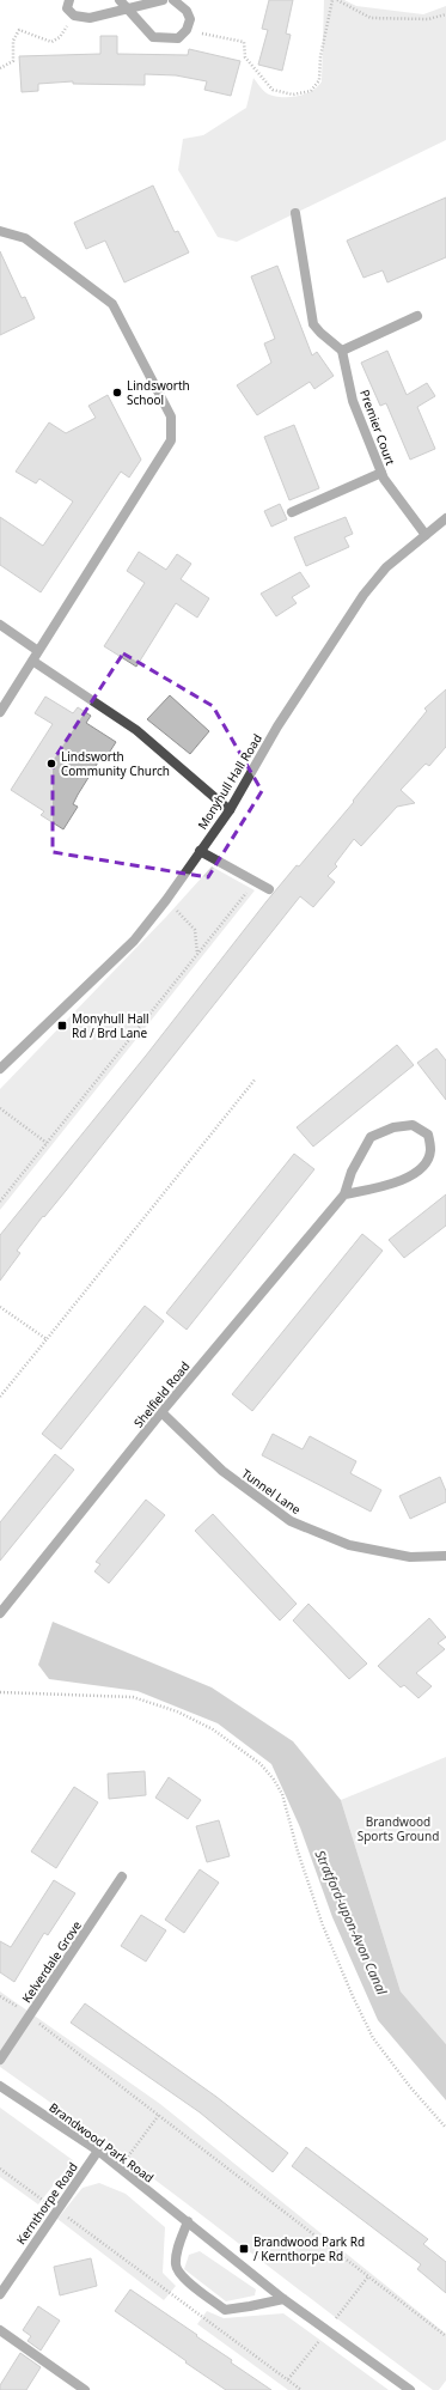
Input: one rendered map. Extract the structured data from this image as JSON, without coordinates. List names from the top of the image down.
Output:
{
  "streets": {
    "street": [
      "Premier Court",
      "Monyhull Hall Road",
      "Shelfield Road",
      "Tunnel Lane",
      "Kelverdale Grove",
      "Brandwood Park Road",
      "Kernthorpe Road"
    ]
  },
  "crossings": [
    ["Premier Court", "Monyhull Hall Road"],
    ["Shelfield Road", "Tunnel Lane"],
    ["Brandwood Park Road", "Kernthorpe Road"]
  ],
  "water": ["Stratford-upon-Avon Canal"],
  "parks": ["Brandwood Sports Ground"],
  "places": {
    "other": ["Lindsworth School", "Lindsworth Community Church"],
    "transit": ["Monyhull Hall Rd / Brd Lane", "Brandwood Park Rd / Kernthorpe Rd"]
  }
}
